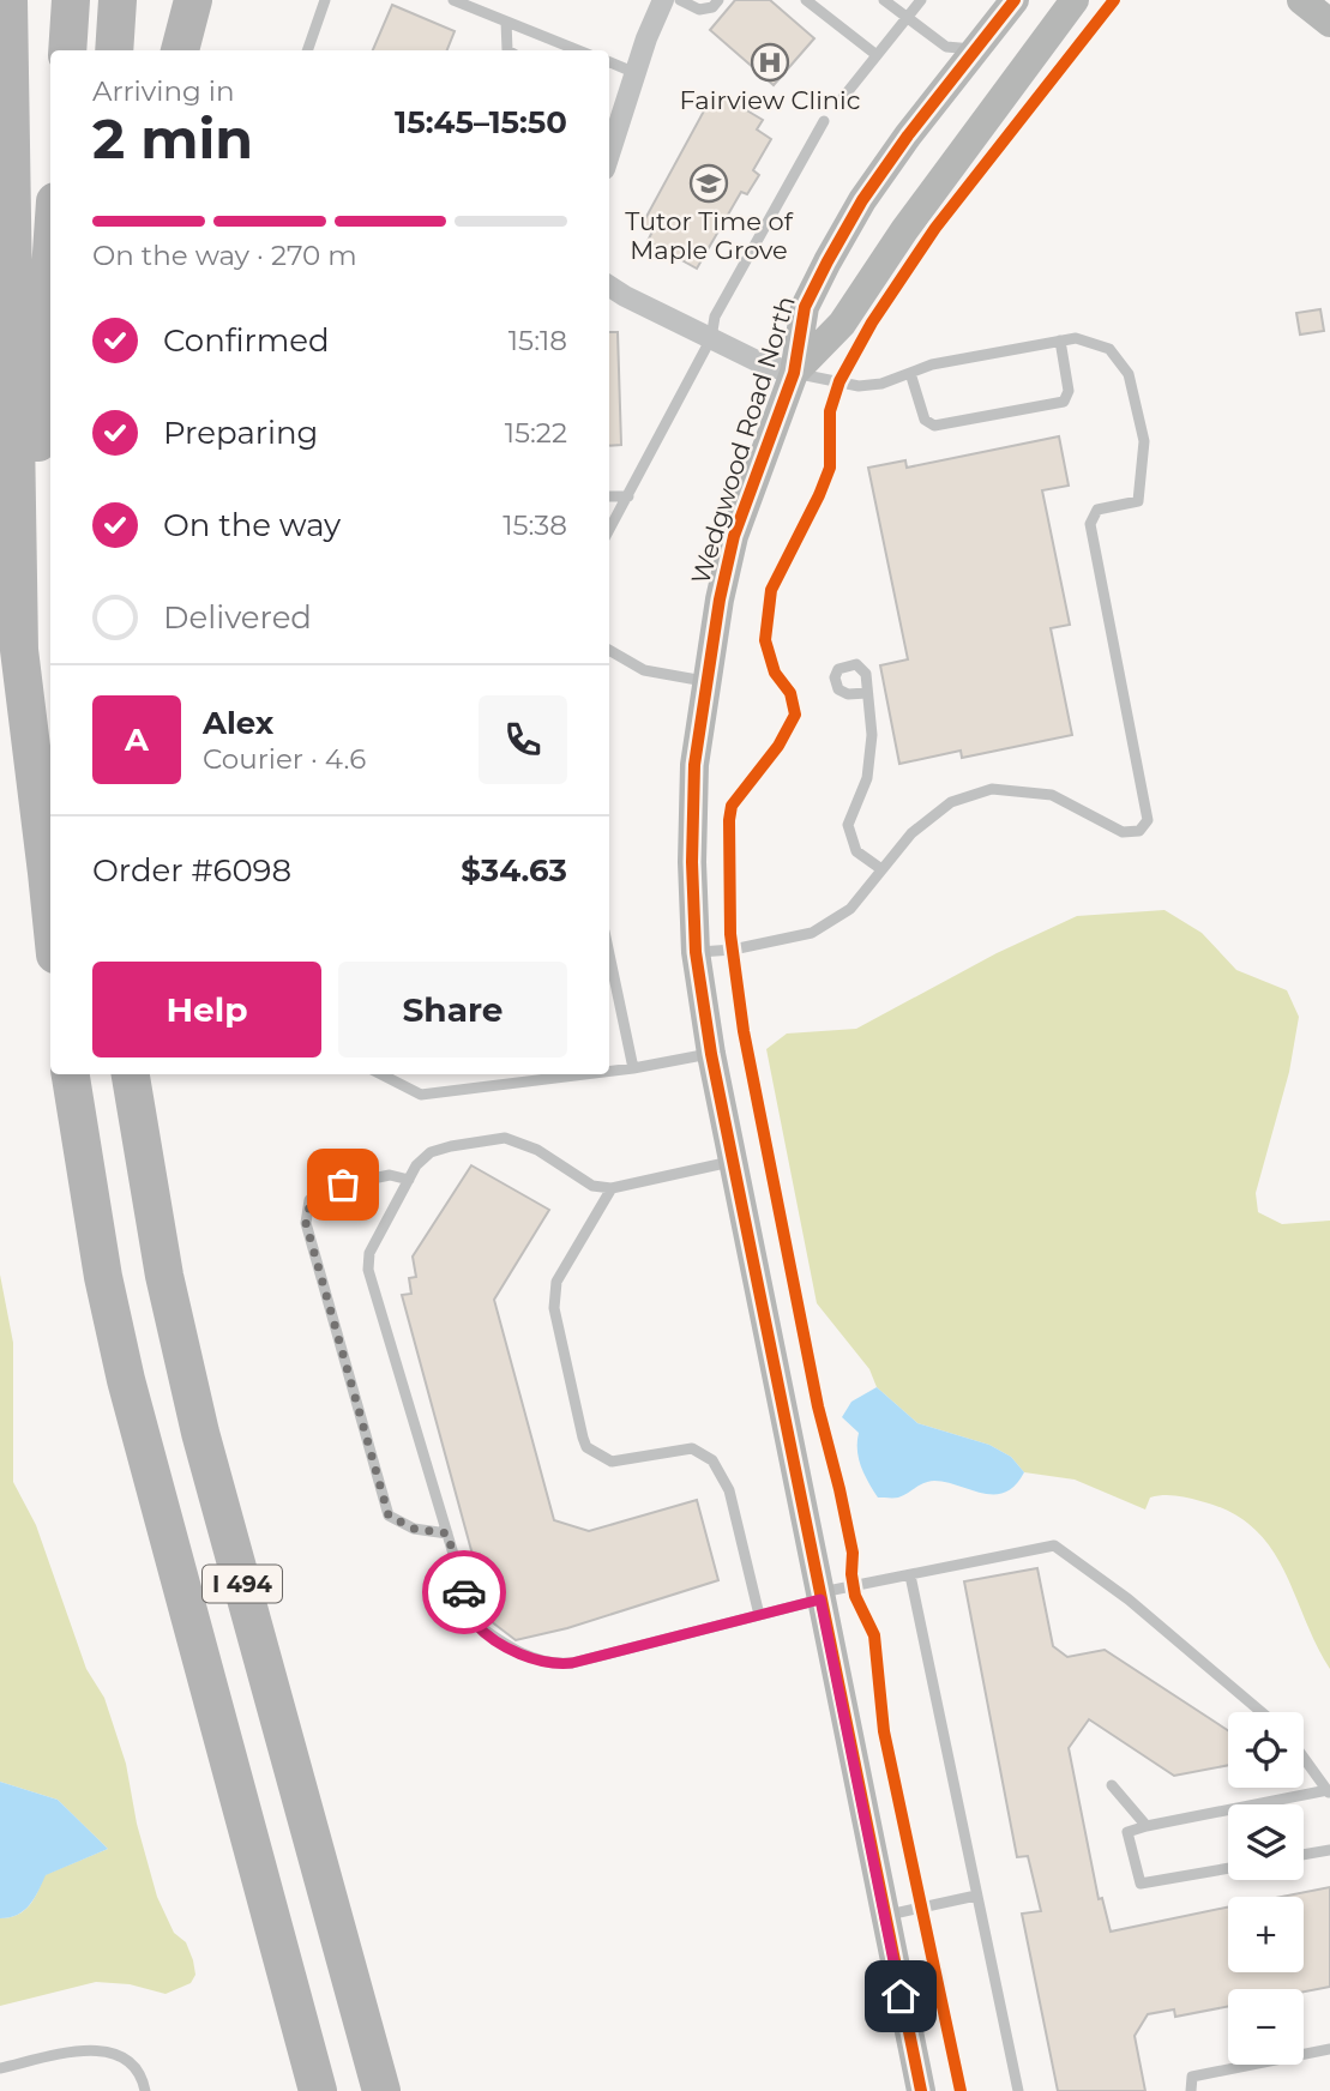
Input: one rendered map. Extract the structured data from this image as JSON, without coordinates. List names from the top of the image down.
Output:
{
  "streets": {
    "highway": ["I 494"],
    "street": ["Wedgwood Road North"]
  },
  "places": {
    "hospital": ["Fairview Clinic"],
    "school or university": ["Tutor Time of Maple Grove"]
  },
  "page": {
    "heading": ["2 min", "Arriving in", "15:45–15:50"],
    "panel": [
      "Alex",
      "Courier · 4.6",
      "Order #6098",
      "$34.63"
    ],
    "bar": "On the way · 270 m",
    "list": [
      ["Confirmed", "15:18"],
      ["Preparing", "15:22"],
      ["On the way", "15:38"],
      "Delivered"
    ],
    "round": "A",
    "buttons": ["Help", "Share"],
    "map_buttons": ["+", "−"]
  }
}
